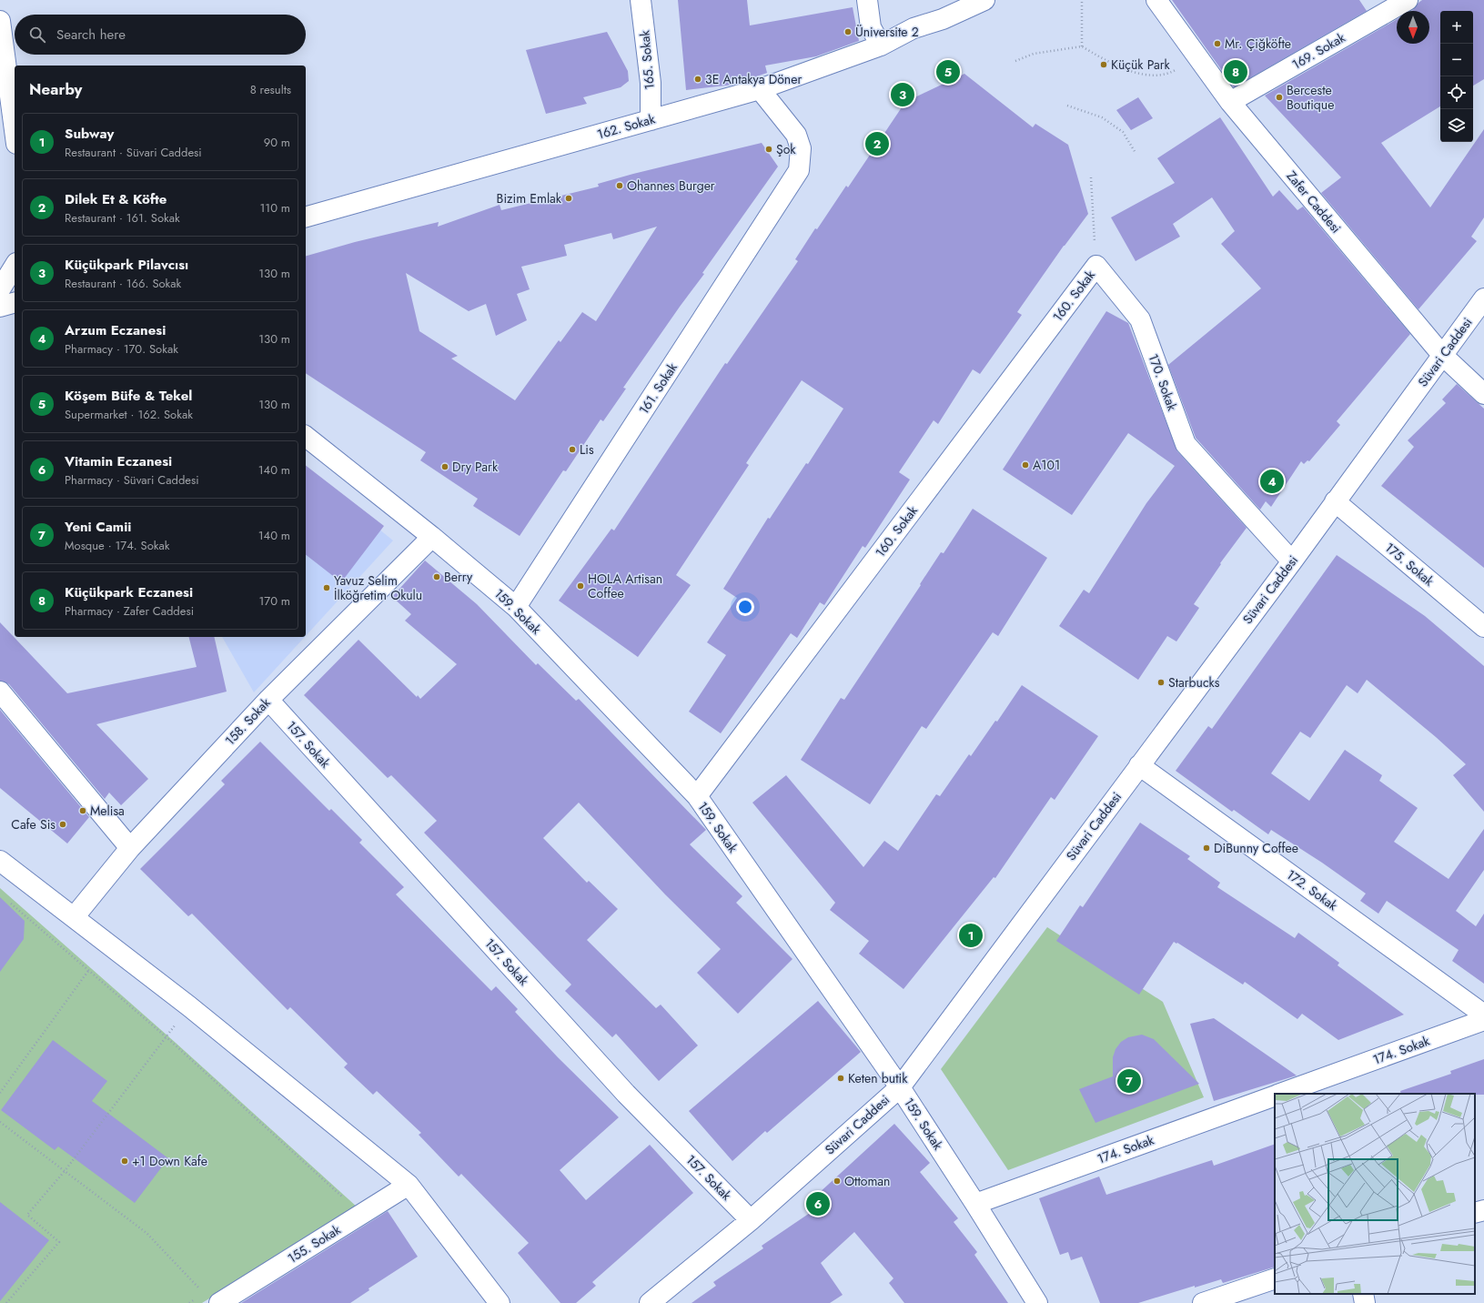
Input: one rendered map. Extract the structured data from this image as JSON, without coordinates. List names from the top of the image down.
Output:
{
  "streets": {
    "street": [
      "169. Sokak",
      "165. Sokak",
      "162. Sokak",
      "Zafer Caddesi",
      "160. Sokak",
      "Süvari Caddesi",
      "170. Sokak",
      "161. Sokak",
      "175. Sokak",
      "159. Sokak",
      "158. Sokak",
      "157. Sokak",
      "172. Sokak",
      "174. Sokak",
      "155. Sokak"
    ]
  },
  "crossings": [
    ["169. Sokak", "Zafer Caddesi"],
    ["165. Sokak", "162. Sokak"],
    ["162. Sokak", "161. Sokak"],
    ["Zafer Caddesi", "Süvari Caddesi"],
    ["160. Sokak", "170. Sokak"],
    ["160. Sokak", "159. Sokak"],
    ["Süvari Caddesi", "170. Sokak"],
    ["Süvari Caddesi", "175. Sokak"],
    ["Süvari Caddesi", "159. Sokak"],
    ["Süvari Caddesi", "157. Sokak"],
    ["Süvari Caddesi", "172. Sokak"],
    ["161. Sokak", "159. Sokak"],
    ["159. Sokak", "158. Sokak"],
    ["159. Sokak", "174. Sokak"],
    ["158. Sokak", "157. Sokak"]
  ],
  "places": [
    "Üniversite 2",
    "Mr. Çiğköfte",
    "Küçük Park",
    "3E Antakya Döner",
    "Berceste Boutique",
    "Şok",
    "Ohannes Burger",
    "Bizim Emlak",
    "Lis",
    "A101",
    "Dry Park",
    "Berry",
    "HOLA Artisan Coffee",
    "Yavuz Selim İlköğretim Okulu",
    "Starbucks",
    "Melisa",
    "Cafe Sis",
    "DiBunny Coffee",
    "Keten butik",
    "+1 Down Kafe",
    "Ottoman"
  ],
  "north": "bottom",
  "page": {
    "map_buttons": ["+", "−"],
    "search": "Search here",
    "pins": [
      "5",
      "8",
      "3",
      "2",
      "4",
      "1",
      "7",
      "6"
    ],
    "heading": ["Nearby", "8 results"],
    "list": [
      {
        "mark": "1",
        "name": "Subway",
        "note": "Restaurant · Süvari Caddesi",
        "value": "90 m"
      },
      {
        "mark": "2",
        "name": "Dilek Et & Köfte",
        "note": "Restaurant · 161. Sokak",
        "value": "110 m"
      },
      {
        "mark": "3",
        "name": "Küçükpark Pilavcısı",
        "note": "Restaurant · 166. Sokak",
        "value": "130 m"
      },
      {
        "mark": "4",
        "name": "Arzum Eczanesi",
        "note": "Pharmacy · 170. Sokak",
        "value": "130 m"
      },
      {
        "mark": "5",
        "name": "Köşem Büfe & Tekel",
        "note": "Supermarket · 162. Sokak",
        "value": "130 m"
      },
      {
        "mark": "6",
        "name": "Vitamin Eczanesi",
        "note": "Pharmacy · Süvari Caddesi",
        "value": "140 m"
      },
      {
        "mark": "7",
        "name": "Yeni Camii",
        "note": "Mosque · 174. Sokak",
        "value": "140 m"
      },
      {
        "mark": "8",
        "name": "Küçükpark Eczanesi",
        "note": "Pharmacy · Zafer Caddesi",
        "value": "170 m"
      }
    ]
  }
}
